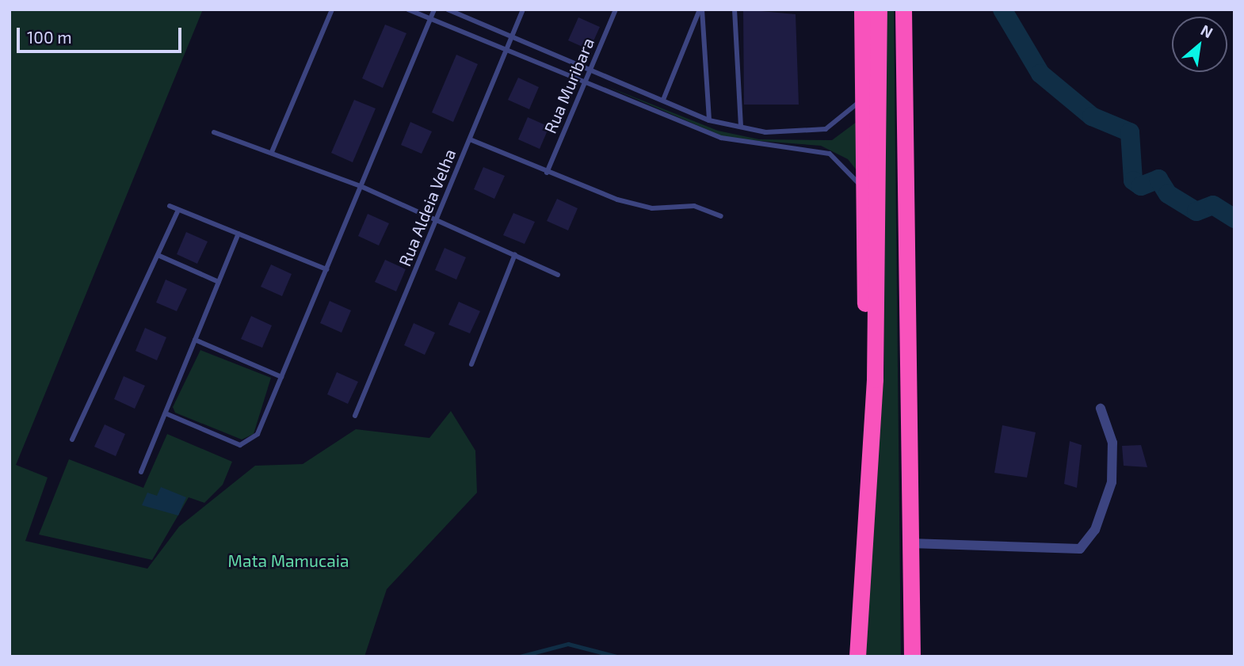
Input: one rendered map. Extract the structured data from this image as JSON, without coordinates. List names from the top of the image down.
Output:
{
  "streets": {
    "lane": ["Rua Muribara", "Rua Aldeia Velha"]
  },
  "parks": ["Mata Mamucaia"],
  "scale_bar": "100 m",
  "north": "top right"
}
